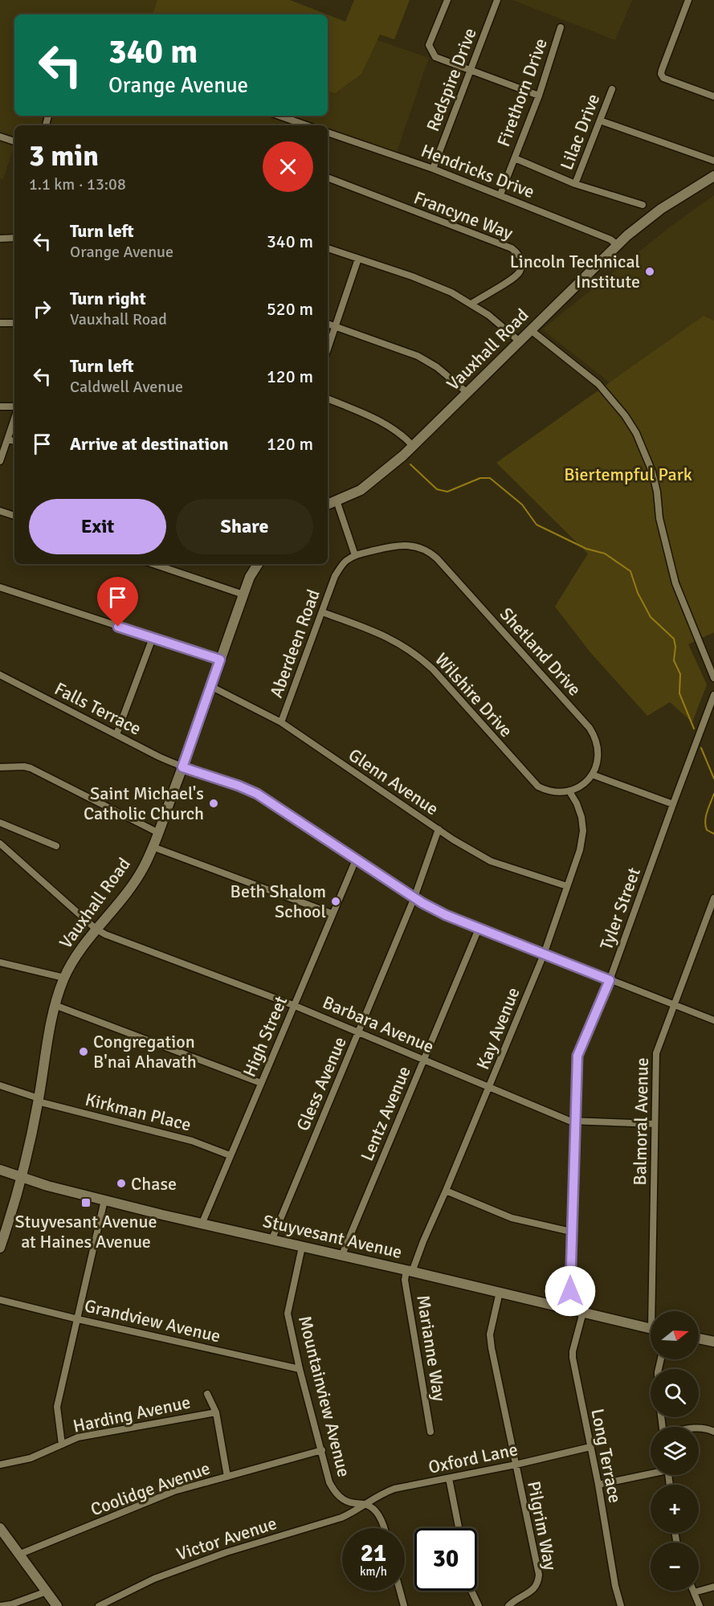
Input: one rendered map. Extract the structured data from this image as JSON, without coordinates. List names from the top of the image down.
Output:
{
  "streets": {
    "street": [
      "Redspire Drive",
      "Firethorn Drive",
      "Lilac Drive",
      "Hendricks Drive",
      "Francyne Way",
      "Vauxhall Road",
      "Aberdeen Road",
      "Shetland Drive",
      "Wilshire Drive",
      "Falls Terrace",
      "Glenn Avenue",
      "Tyler Street",
      "Barbara Avenue",
      "Kay Avenue",
      "High Street",
      "Gless Avenue",
      "Kirkman Place",
      "Lentz Avenue",
      "Balmoral Avenue",
      "Stuyvesant Avenue",
      "Grandview Avenue",
      "Marianne Way",
      "Mountainview Avenue",
      "Harding Avenue",
      "Long Terrace",
      "Oxford Lane",
      "Coolidge Avenue",
      "Pilgrim Way",
      "Victor Avenue"
    ]
  },
  "crossings": [
    ["Redspire Drive", "Hendricks Drive"],
    ["Firethorn Drive", "Hendricks Drive"],
    ["Hendricks Drive", "Vauxhall Road"],
    ["Vauxhall Road", "Falls Terrace"],
    ["Vauxhall Road", "Glenn Avenue"],
    ["Vauxhall Road", "Barbara Avenue"],
    ["Vauxhall Road", "Kirkman Place"],
    ["Vauxhall Road", "Stuyvesant Avenue"],
    ["Aberdeen Road", "Shetland Drive"],
    ["Aberdeen Road", "Wilshire Drive"],
    ["Aberdeen Road", "Glenn Avenue"],
    ["Wilshire Drive", "Kay Avenue"],
    ["Falls Terrace", "Tyler Street"],
    ["Falls Terrace", "Kay Avenue"],
    ["Falls Terrace", "High Street"],
    ["Falls Terrace", "Gless Avenue"],
    ["Falls Terrace", "Lentz Avenue"],
    ["Falls Terrace", "Balmoral Avenue"],
    ["Glenn Avenue", "Kay Avenue"],
    ["Glenn Avenue", "Gless Avenue"],
    ["Tyler Street", "Barbara Avenue"],
    ["Tyler Street", "Stuyvesant Avenue"],
    ["Barbara Avenue", "Kay Avenue"],
    ["Barbara Avenue", "High Street"],
    ["Barbara Avenue", "Gless Avenue"],
    ["Barbara Avenue", "Lentz Avenue"],
    ["Barbara Avenue", "Balmoral Avenue"],
    ["Kay Avenue", "Stuyvesant Avenue"],
    ["Kay Avenue", "Marianne Way"],
    ["High Street", "Kirkman Place"],
    ["High Street", "Stuyvesant Avenue"],
    ["Gless Avenue", "Stuyvesant Avenue"],
    ["Lentz Avenue", "Stuyvesant Avenue"],
    ["Stuyvesant Avenue", "Marianne Way"],
    ["Stuyvesant Avenue", "Mountainview Avenue"],
    ["Stuyvesant Avenue", "Long Terrace"],
    ["Stuyvesant Avenue", "Pilgrim Way"],
    ["Grandview Avenue", "Mountainview Avenue"],
    ["Mountainview Avenue", "Oxford Lane"],
    ["Mountainview Avenue", "Coolidge Avenue"],
    ["Mountainview Avenue", "Victor Avenue"],
    ["Long Terrace", "Oxford Lane"],
    ["Oxford Lane", "Pilgrim Way"],
    ["Oxford Lane", "Victor Avenue"]
  ],
  "parks": ["Biertempful Park"],
  "places": {
    "other": [
      "Lincoln Technical Institute",
      "Saint Michael's Catholic Church",
      "Beth Shalom School",
      "Congregation B'nai Ahavath",
      "Chase"
    ],
    "transit": ["Stuyvesant Avenue at Haines Avenue"]
  },
  "north": "right",
  "page": {
    "turn": ["340 m", "Orange Avenue"],
    "heading": ["3 min", "1.1 km · 13:08"],
    "list": [
      {
        "name": "Turn left",
        "note": "Orange Avenue",
        "value": "340 m"
      },
      {
        "name": "Turn right",
        "note": "Vauxhall Road",
        "value": "520 m"
      },
      {
        "name": "Turn left",
        "note": "Caldwell Avenue",
        "value": "120 m"
      },
      {
        "name": "Arrive at destination",
        "value": "120 m"
      }
    ],
    "buttons": ["Exit", "Share"],
    "map_buttons": ["+", "−"],
    "speed": "21 km/h",
    "limit": "30"
  }
}
